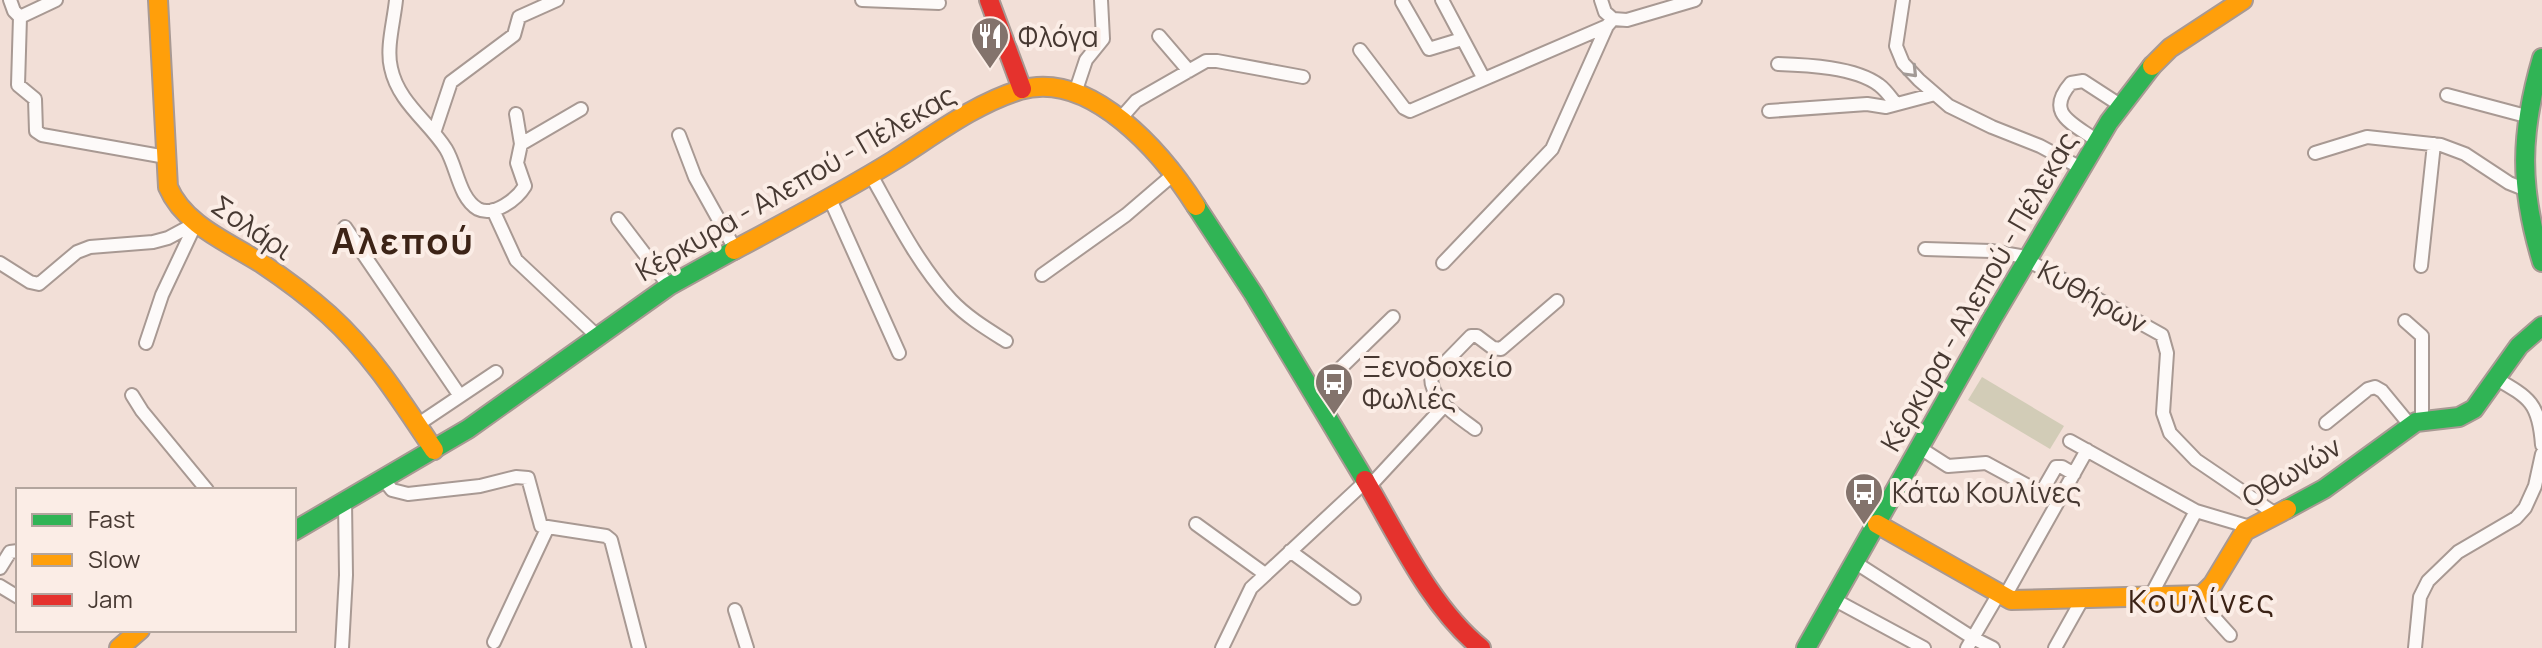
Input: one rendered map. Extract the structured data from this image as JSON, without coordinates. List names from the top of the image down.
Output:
{
  "streets": {
    "main road": ["Κέρκυρα - Αλεπού - Πέλεκας", "Σολάρι", "Οθωνών"],
    "street": ["Κυθήρων"]
  },
  "crossings": [
    ["Κέρκυρα - Αλεπού - Πέλεκας", "Σολάρι"],
    ["Κέρκυρα - Αλεπού - Πέλεκας", "Κυθήρων"],
    ["Κυθήρων", "Οθωνών"]
  ],
  "districts": ["Αλεπού", "Κουλίνες"],
  "places": {
    "restaurant": ["Φλόγα"],
    "bus stop": ["Ξενοδοχείο Φωλιές", "Κάτω Κουλίνες"]
  },
  "legend": ["Fast", "Slow", "Jam"]
}
